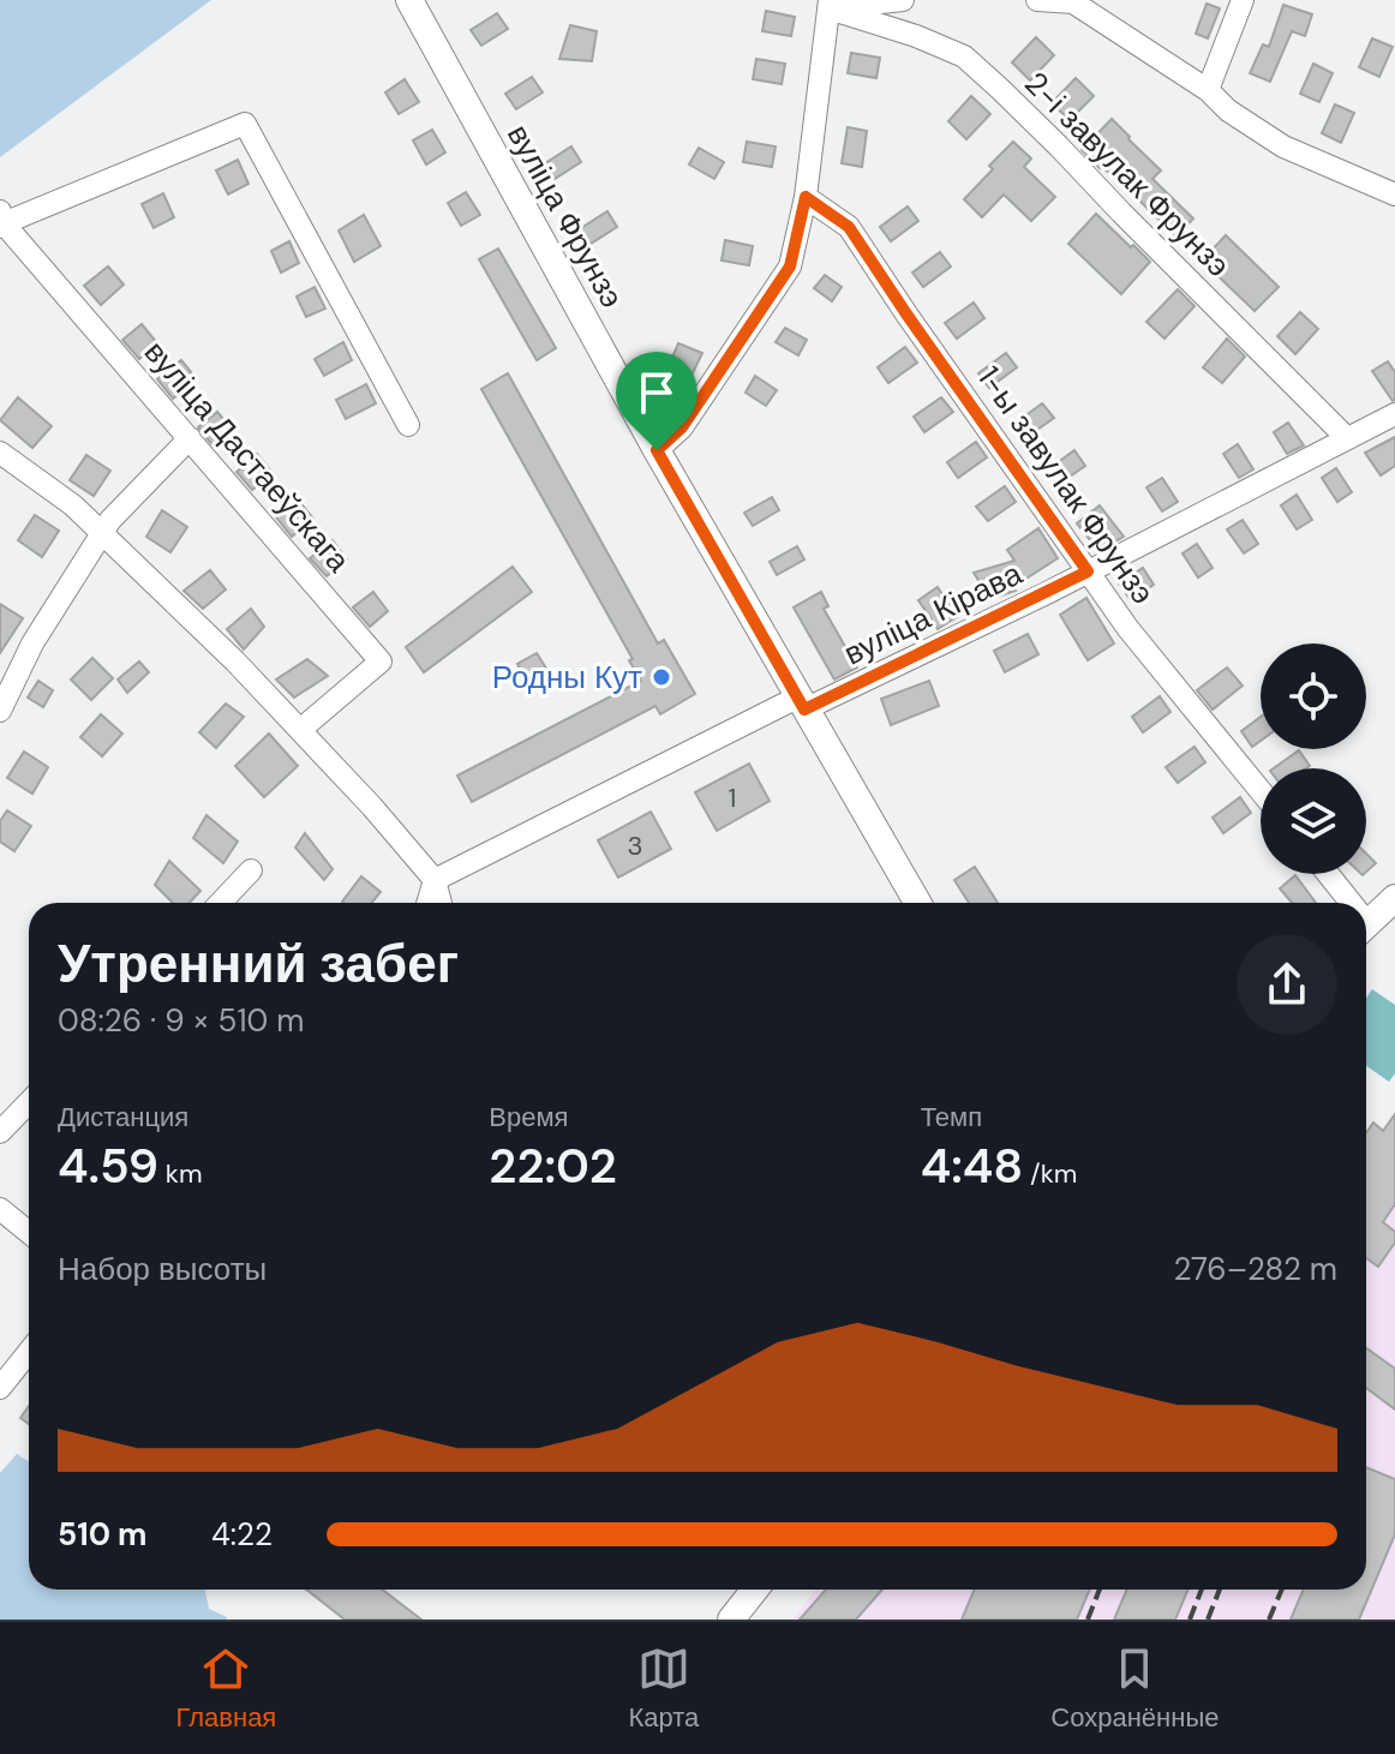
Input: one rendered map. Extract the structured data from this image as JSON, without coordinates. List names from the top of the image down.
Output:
{
  "streets": {
    "street": [
      "2-і завулак Фрунзэ",
      "вуліца Фрунзэ",
      "вуліца Дастаеўскага",
      "1-ы завулак Фрунзэ",
      "вуліца Кірава"
    ]
  },
  "crossings": [
    ["2-і завулак Фрунзэ", "вуліца Кірава"],
    ["вуліца Фрунзэ", "вуліца Кірава"],
    ["1-ы завулак Фрунзэ", "вуліца Кірава"]
  ],
  "places": ["Родны Кут"],
  "house_numbers": ["1", "3"],
  "page": {
    "heading": ["Утренний забег", "08:26 · 9 × 510 m"],
    "stats": [
      ["Дистанция", "4.59 km"],
      ["Время", "22:02"],
      ["Темп", "4:48 /km"]
    ],
    "chart": ["Набор высоты", "276–282 m"],
    "list": [
      {
        "name": "510 m",
        "note": "4:22"
      }
    ],
    "tabs": ["Главная", "Карта", "Сохранённые"]
  }
}
